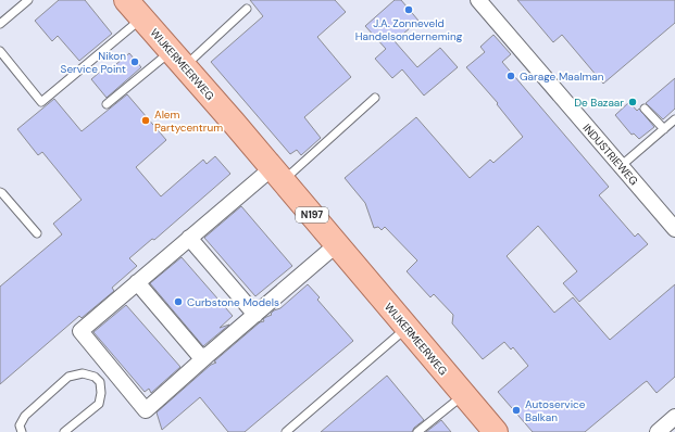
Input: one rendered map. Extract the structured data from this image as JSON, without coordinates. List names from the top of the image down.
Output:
{
  "streets": {
    "main road": ["WIJKERMEERWEG", "N197"],
    "street": ["INDUSTRIEWEG"]
  },
  "places": [
    "J.A. Zonneveld Handelsonderneming",
    "Nikon Service Point",
    "Garage Maalman",
    "De Bazaar",
    "Alem Partycentrum",
    "Curbstone Models",
    "Autoservice Balkan"
  ]
}
